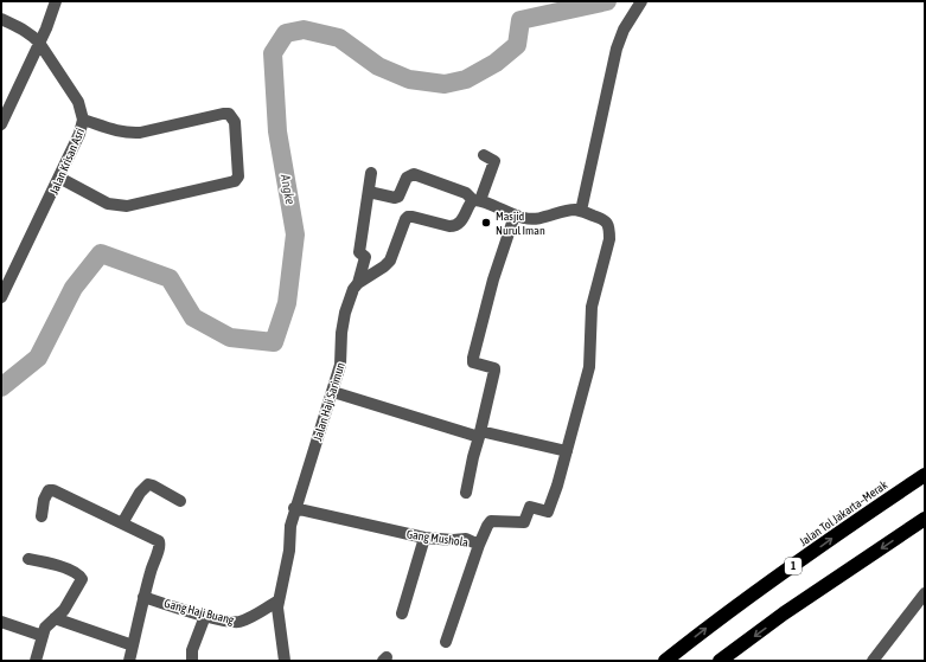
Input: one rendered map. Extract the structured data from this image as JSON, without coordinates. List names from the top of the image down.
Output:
{
  "streets": {
    "highway": ["Jalan Tol Jakarta–Merak", "1"],
    "street": [
      "Jalan Krisan Asri",
      "Jalan Haji Sarimun",
      "Gang Mushola",
      "Gang Haji Buang"
    ]
  },
  "crossings": [
    ["Jalan Haji Sarimun", "Gang Mushola"],
    ["Jalan Haji Sarimun", "Gang Haji Buang"]
  ],
  "water": ["Angke"],
  "places": ["Masjid Nurul Iman"]
}
